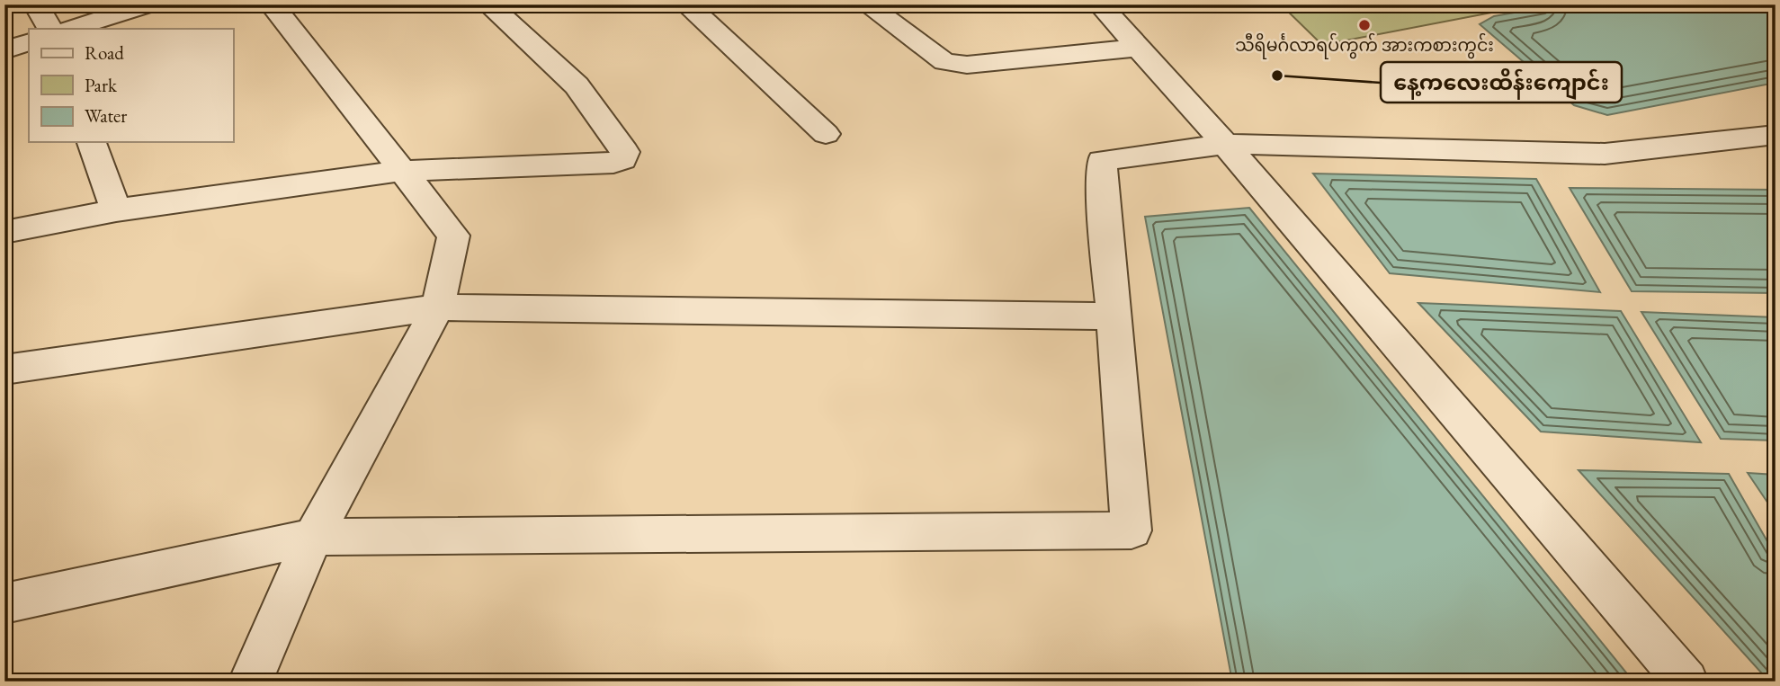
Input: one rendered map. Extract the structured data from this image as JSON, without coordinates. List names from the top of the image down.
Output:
{
  "places": ["သီရိမင်္ဂလာရပ်ကွက် အားကစားကွင်း", "နေ့ကလေးထိန်းကျောင်း"],
  "legend": ["Road", "Park", "Water"]
}
